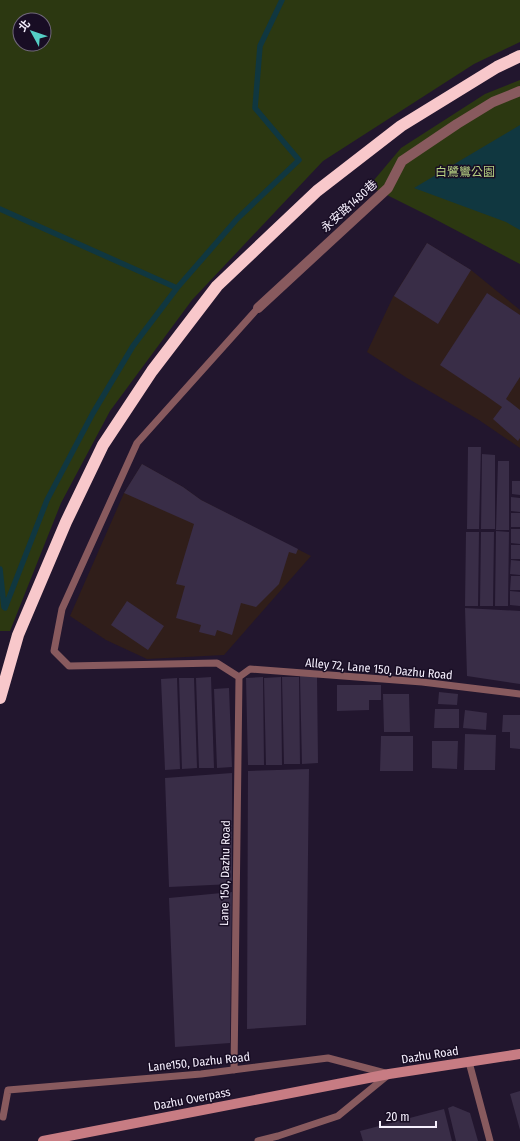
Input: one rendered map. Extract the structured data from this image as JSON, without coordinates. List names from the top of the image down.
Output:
{
  "streets": {
    "main road": ["Dazhu Road", "Dazhu Overpass"],
    "street": ["永安路1480巷"],
    "lane": ["Alley 72, Lane 150, Dazhu Road", "Lane 150, Dazhu Road", "Lane150, Dazhu Road"]
  },
  "crossings": [
    ["Alley 72, Lane 150, Dazhu Road", "Lane 150, Dazhu Road"],
    ["Lane 150, Dazhu Road", "Lane150, Dazhu Road"],
    ["Dazhu Road", "Lane150, Dazhu Road"],
    ["Dazhu Road", "Dazhu Overpass"]
  ],
  "parks": ["白鷺鸞公園"],
  "scale_bar": "20 m",
  "north": "top left"
}
